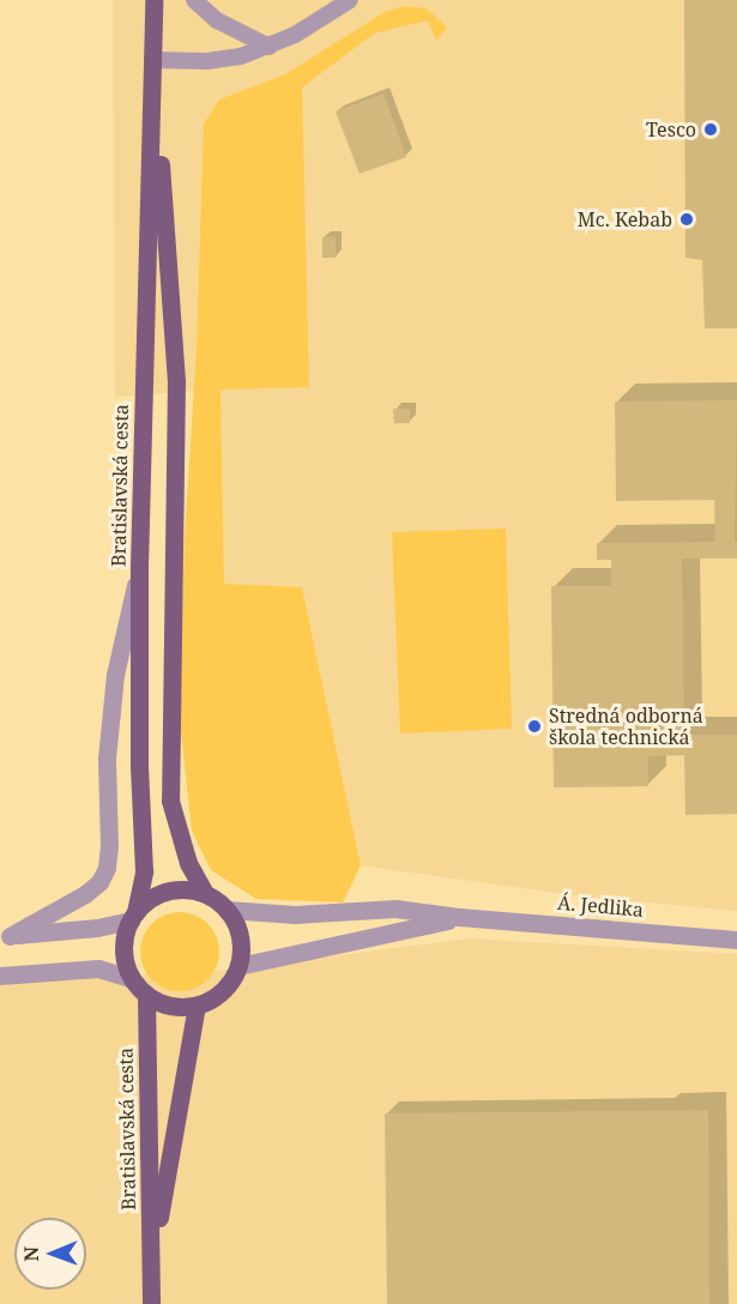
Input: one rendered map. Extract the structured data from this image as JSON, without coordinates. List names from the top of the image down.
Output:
{
  "streets": {
    "main road": ["Bratislavská cesta"],
    "street": ["Á. Jedlika"]
  },
  "crossings": [
    ["Bratislavská cesta", "Á. Jedlika"]
  ],
  "places": ["Tesco", "Mc. Kebab", "Stredná odborná škola technická"],
  "north": "left"
}
